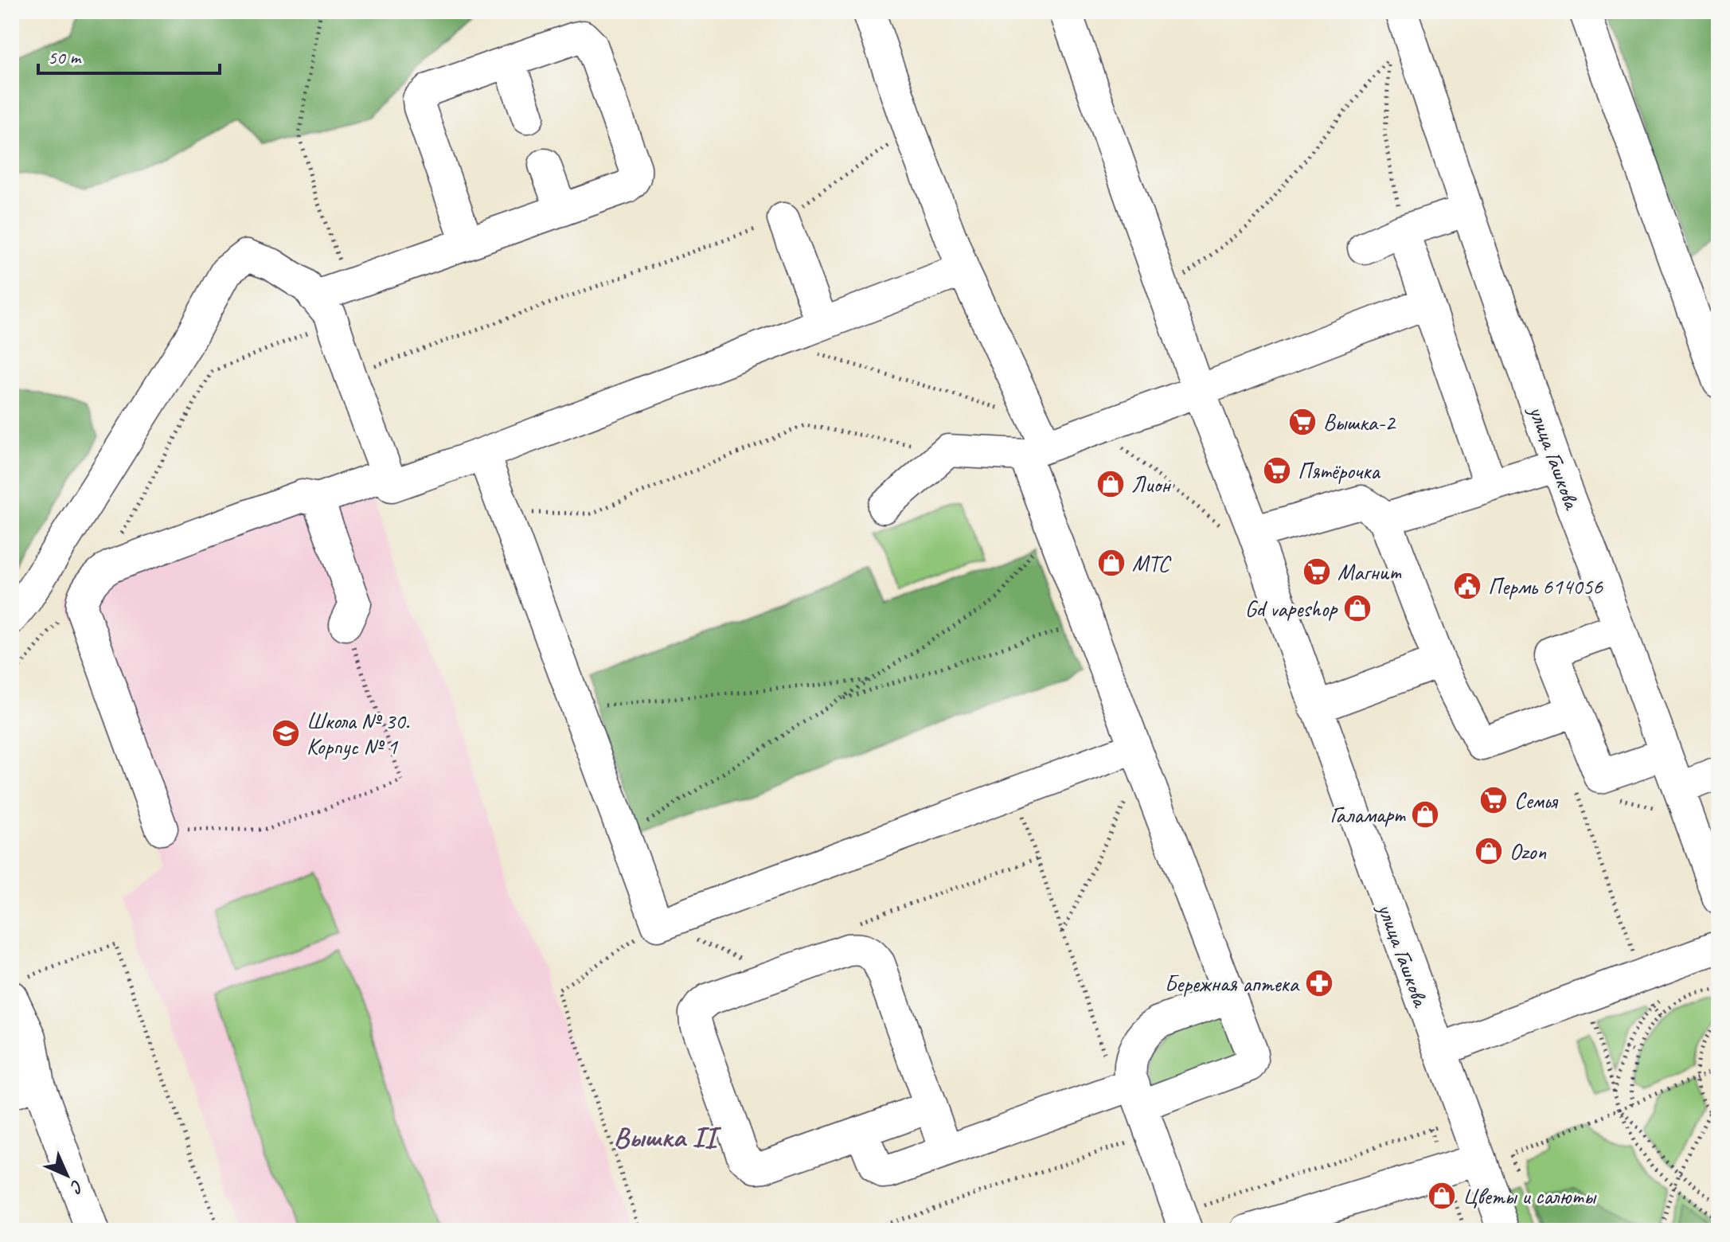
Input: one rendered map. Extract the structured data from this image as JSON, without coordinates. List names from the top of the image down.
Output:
{
  "streets": {
    "street": ["улица Гашкова"]
  },
  "districts": ["Вышка II"],
  "places": {
    "supermarket": [
      "Вышка-2",
      "Пятёрочка",
      "Магнит",
      "Семья"
    ],
    "shop": [
      "Лион",
      "МТС",
      "Gd vapeshop",
      "Галамарт",
      "Ozon",
      "Цветы и салюты"
    ],
    "public building": ["Пермь 614056"],
    "school or university": ["Школа № 30. Корпус № 1"],
    "pharmacy": ["Бережная аптека"]
  },
  "scale_bar": "50 m",
  "north": "bottom right"
}
